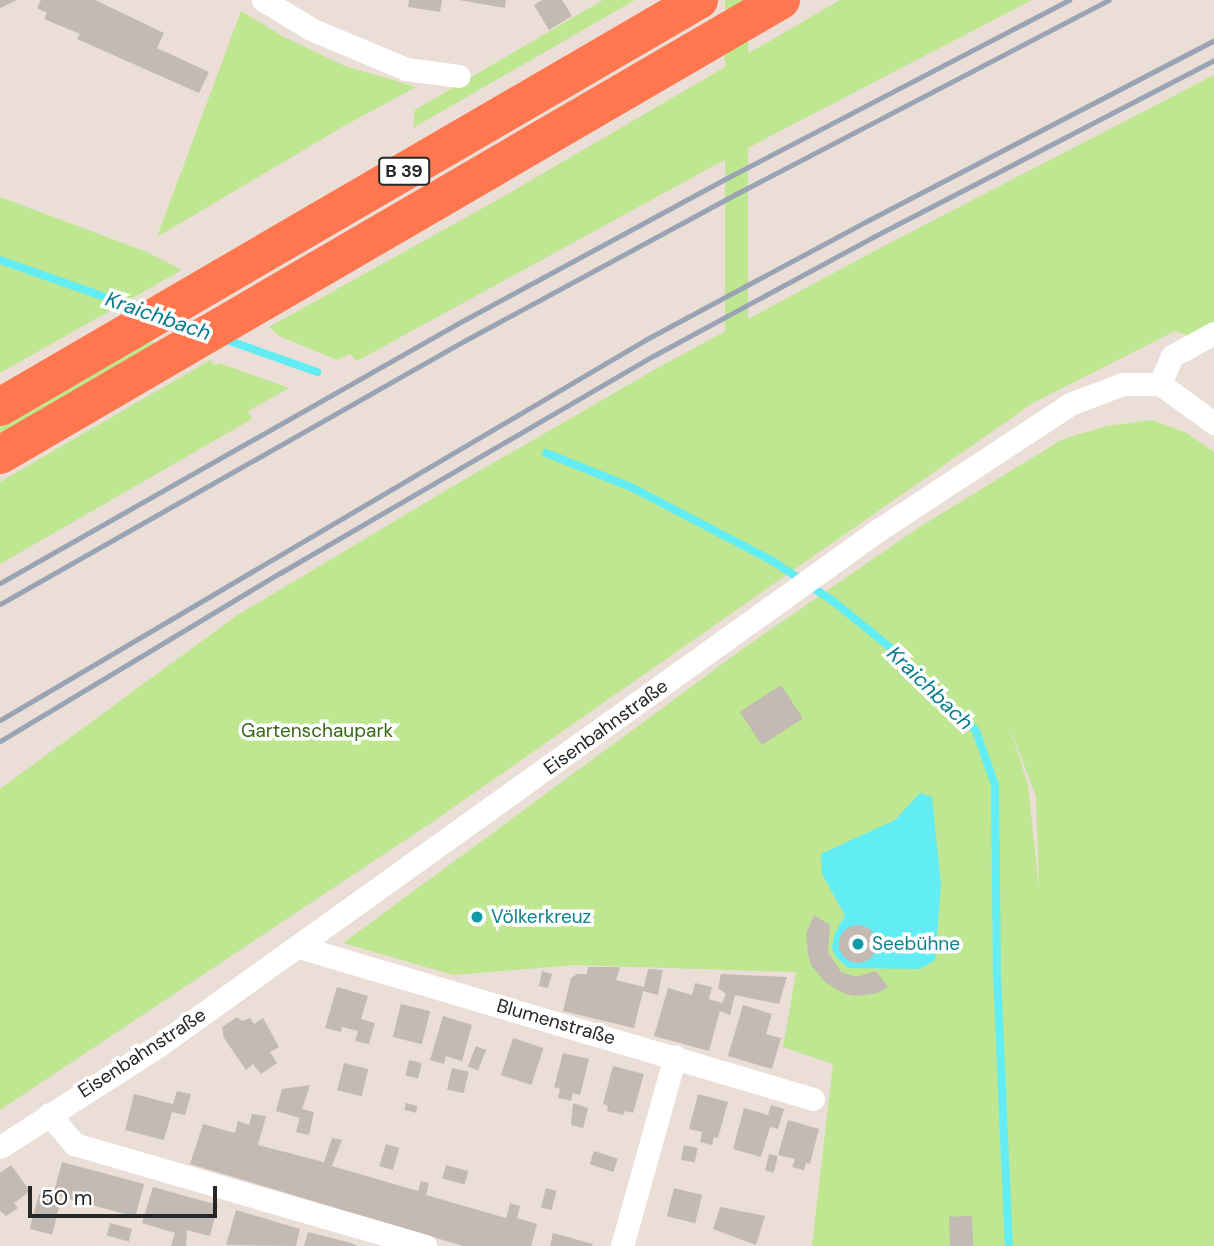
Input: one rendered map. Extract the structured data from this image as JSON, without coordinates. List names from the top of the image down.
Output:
{
  "streets": {
    "highway": ["B 39"],
    "street": ["Eisenbahnstraße", "Blumenstraße"]
  },
  "crossings": [
    ["Eisenbahnstraße", "Blumenstraße"]
  ],
  "water": ["Kraichbach"],
  "parks": ["Gartenschaupark"],
  "places": ["Völkerkreuz", "Seebühne"],
  "scale_bar": "50 m"
}
